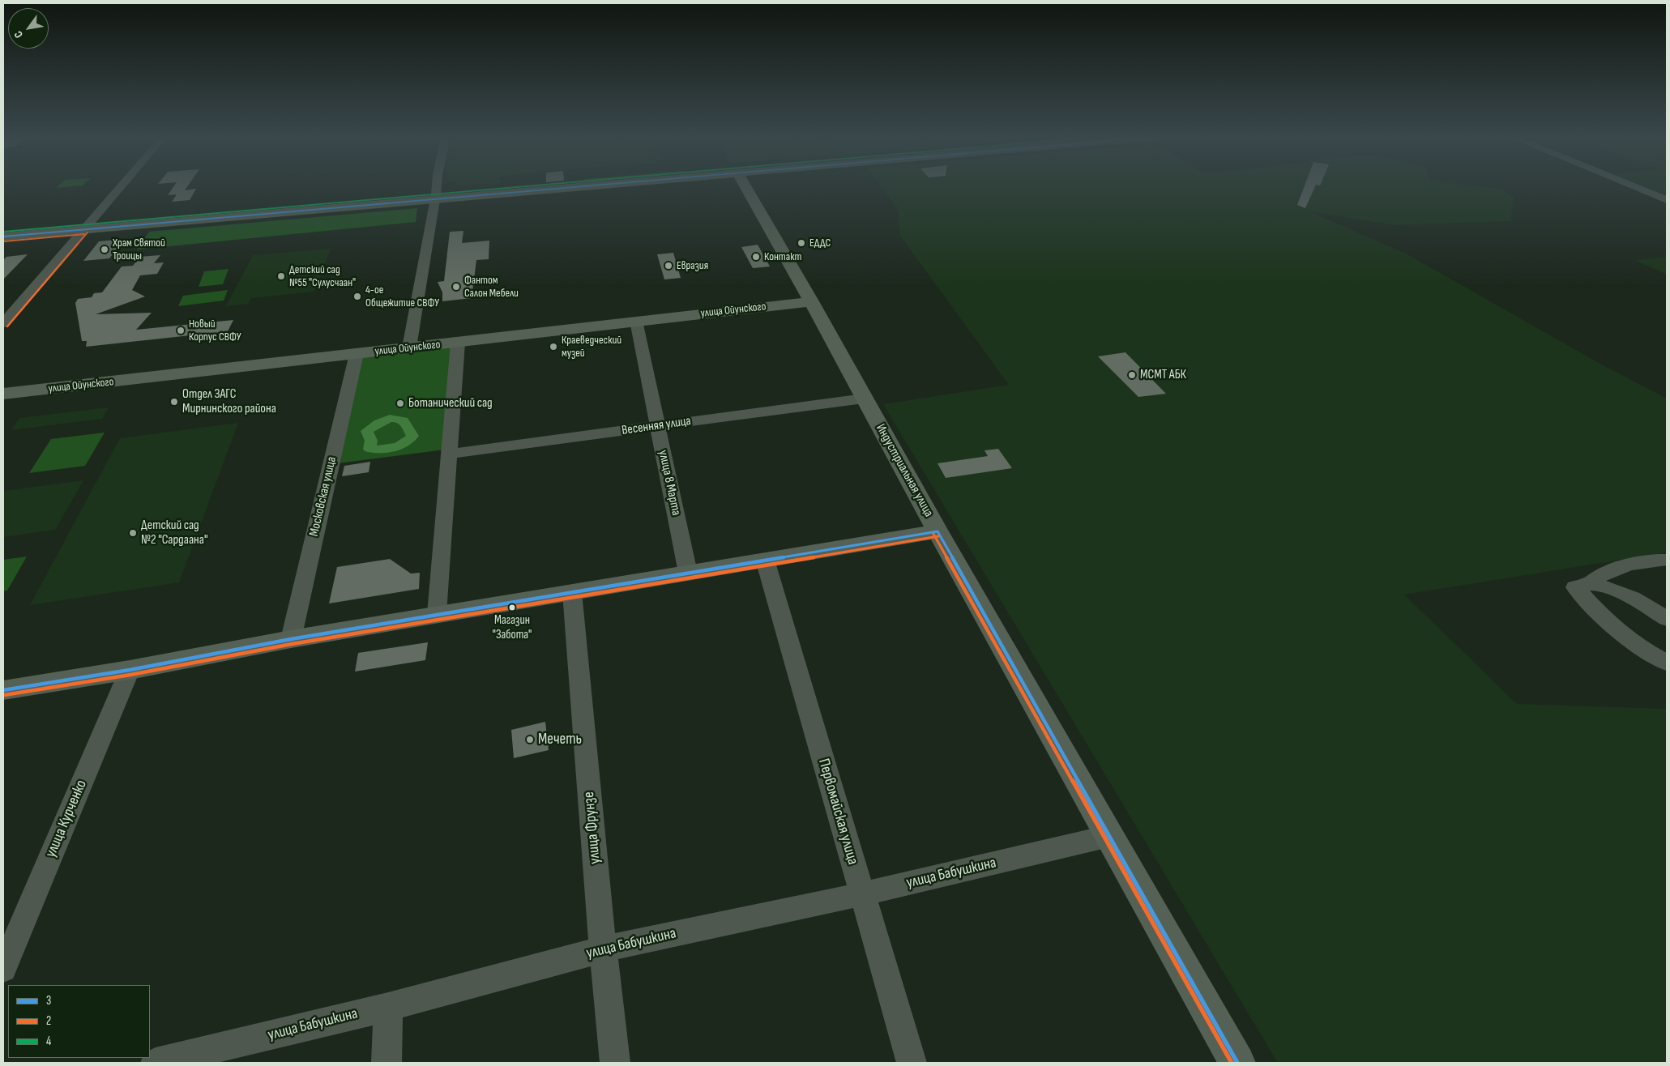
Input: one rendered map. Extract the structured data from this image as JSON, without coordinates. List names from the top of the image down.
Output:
{
  "streets": {
    "main road": ["улица Ойунского", "Индустриальная улица"],
    "street": [
      "Весенняя улица",
      "улица 8 Марта",
      "Московская улица",
      "Первомайская улица",
      "улица Курченко",
      "улица Фрунзе",
      "улица Бабушкина"
    ]
  },
  "crossings": [
    ["улица Ойунского", "Индустриальная улица"],
    ["улица Ойунского", "улица 8 Марта"],
    ["улица Ойунского", "Московская улица"],
    ["Весенняя улица", "Индустриальная улица"],
    ["Весенняя улица", "улица 8 Марта"],
    ["Индустриальная улица", "улица Бабушкина"],
    ["Первомайская улица", "улица Бабушкина"],
    ["улица Фрунзе", "улица Бабушкина"]
  ],
  "places": [
    "ЕДДС",
    "Храм Святой Троицы",
    "Контакт",
    "Евразия",
    "Детский сад №55 \"Сулусчаан\"",
    "Фантом Салон Мебели",
    "4-ое Общежитие СВФУ",
    "Новый Корпус СВФУ",
    "Краеведческий музей",
    "МСМТ АБК",
    "Отдел ЗАГС Мирнинского района",
    "Ботанический сад",
    "Детский сад №2 \"Сардаана\"",
    "Магазин \"Забота\"",
    "Мечеть"
  ],
  "lines": ["transit line 3", "transit line 4", "transit line 2"],
  "legend": ["3", "2", "4"],
  "north": "bottom left"
}
